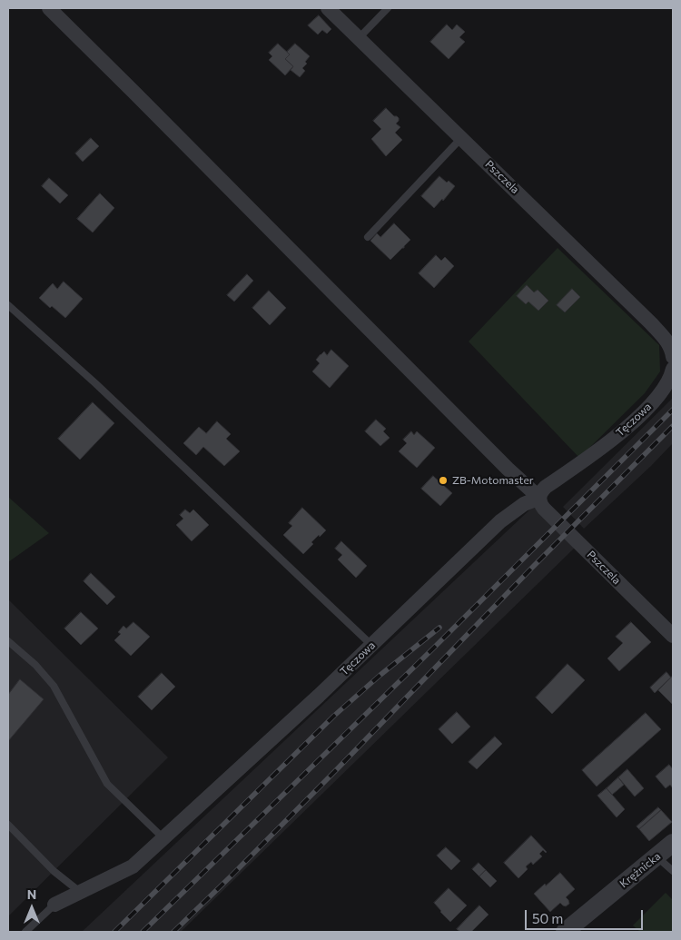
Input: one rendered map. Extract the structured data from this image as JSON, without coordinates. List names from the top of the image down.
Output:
{
  "streets": {
    "street": ["Pszczela", "Tęczowa", "Krężnicka"]
  },
  "crossings": [
    ["Pszczela", "Tęczowa"]
  ],
  "places": ["ZB-Motomaster"],
  "scale_bar": "50 m",
  "north": "top"
}
